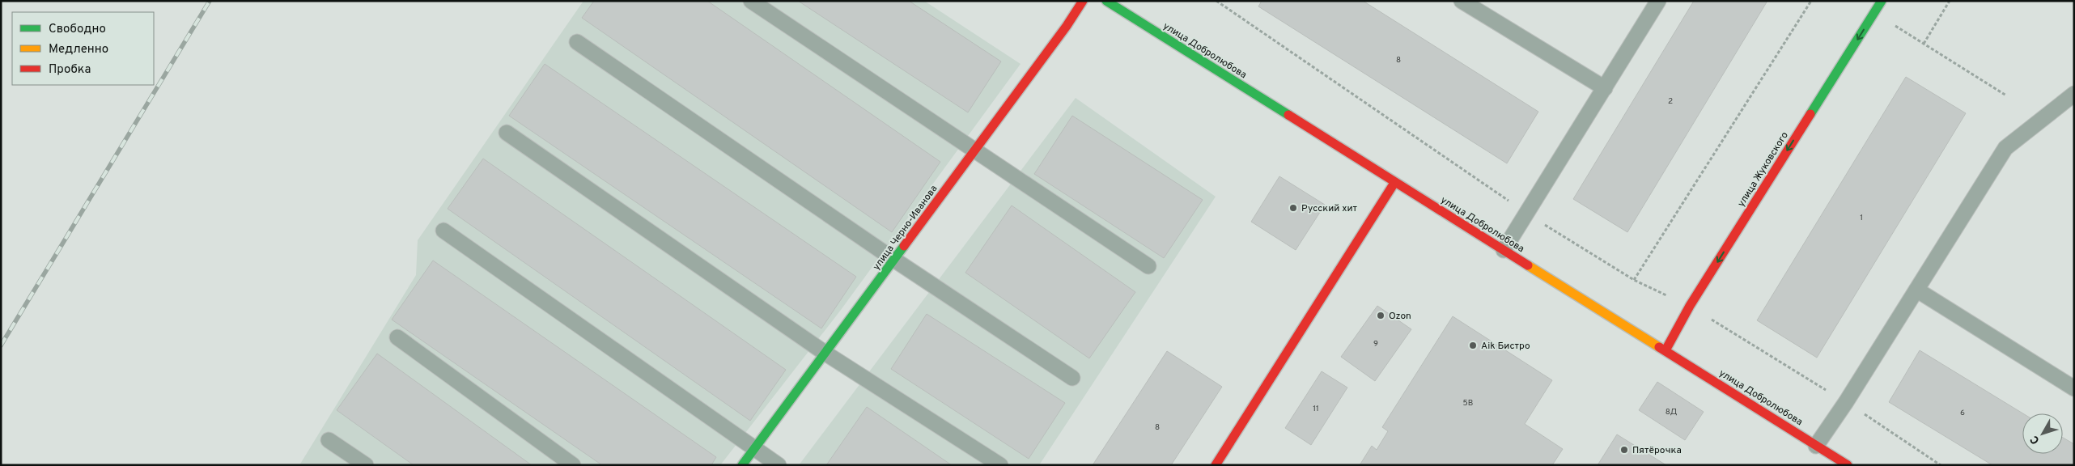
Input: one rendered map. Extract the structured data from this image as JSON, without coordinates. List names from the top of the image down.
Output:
{
  "streets": {
    "street": ["улица Добролюбова", "улица Жуковского", "улица Черно-Иванова"]
  },
  "crossings": [
    ["улица Добролюбова", "улица Жуковского"]
  ],
  "one_way": ["улица Жуковского"],
  "places": [
    "Русский хит",
    "Ozon",
    "Aik Бистро",
    "Пятёрочка"
  ],
  "house_numbers": [
    "8",
    "2",
    "1",
    "9",
    "5В",
    "11",
    "8Д",
    "6",
    "8"
  ],
  "legend": ["Свободно", "Медленно", "Пробка"],
  "north": "bottom left"
}
